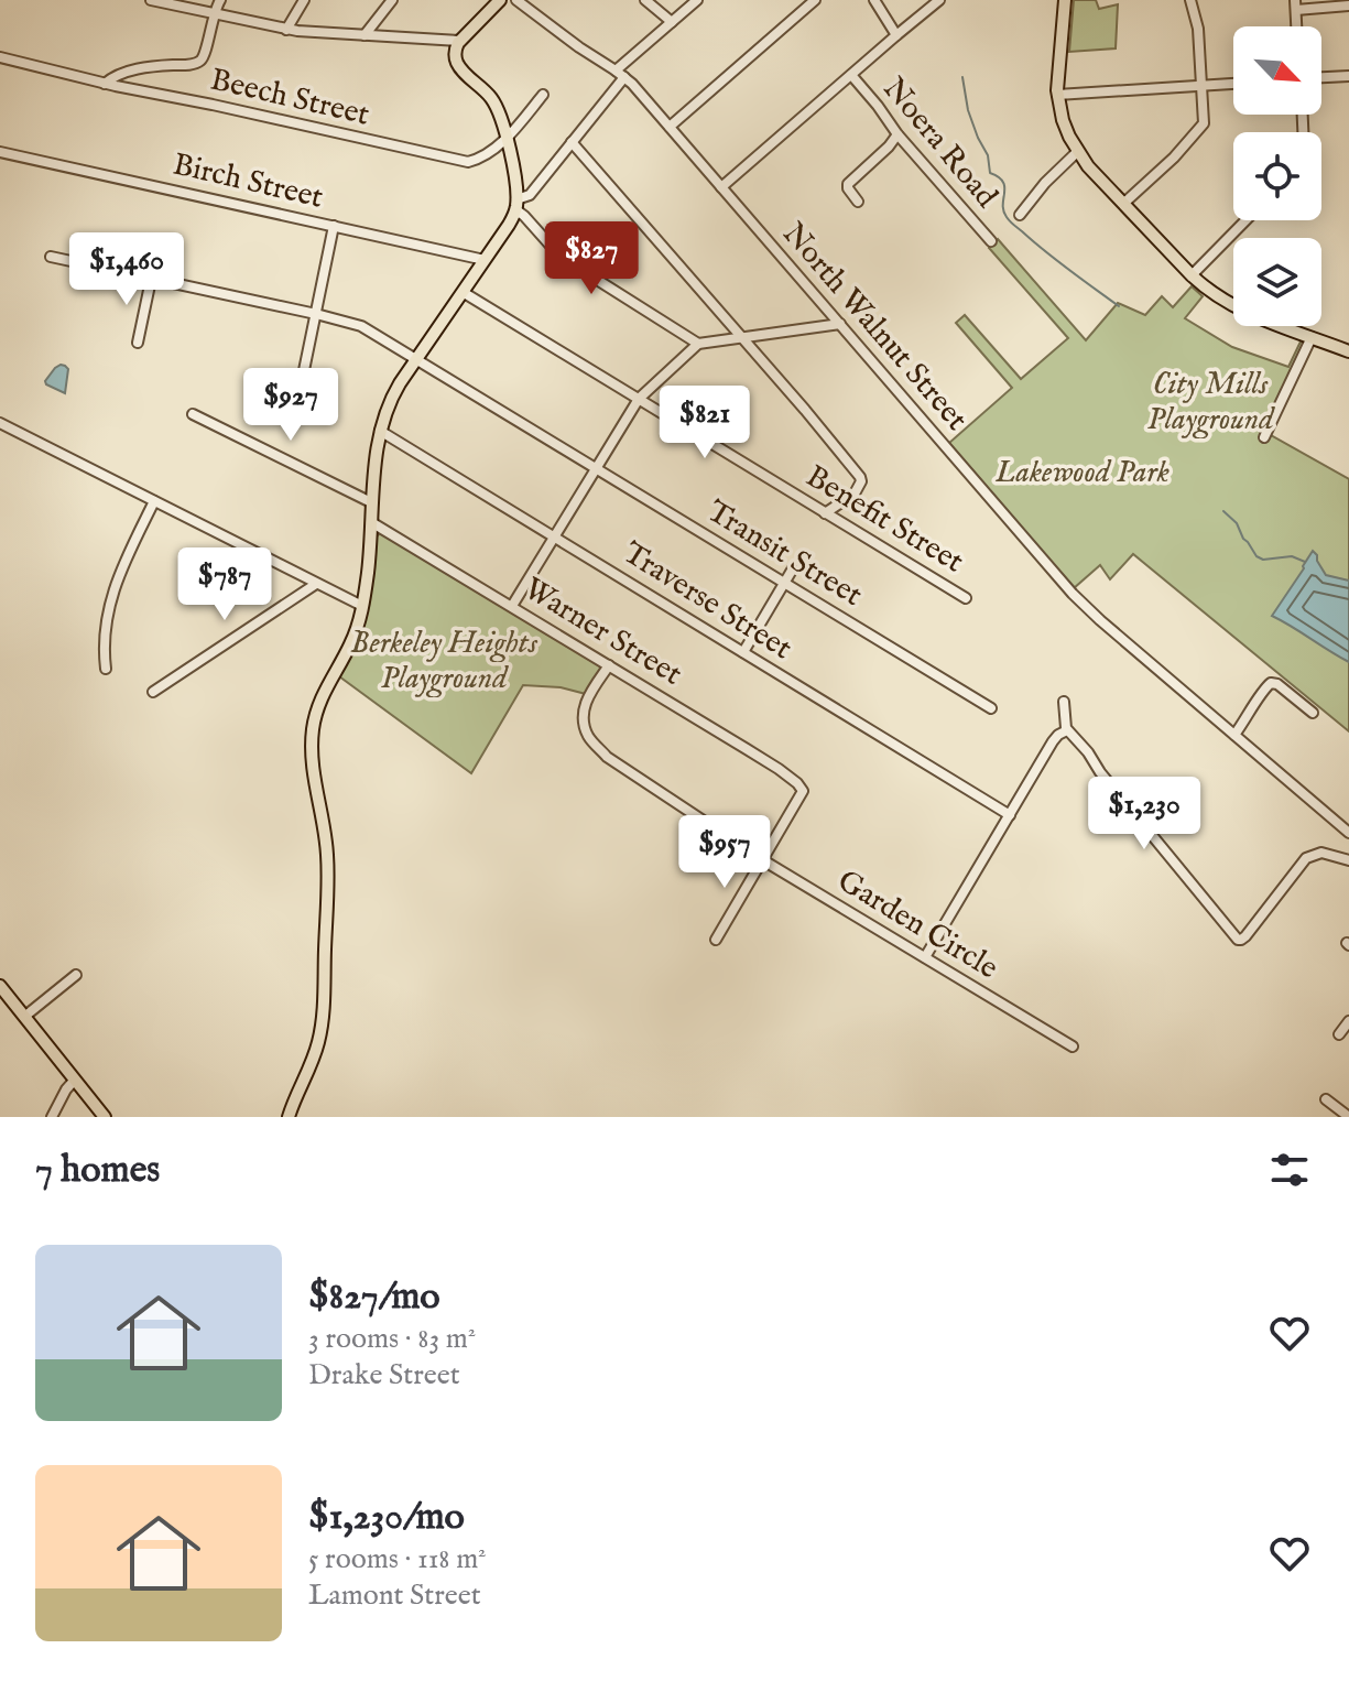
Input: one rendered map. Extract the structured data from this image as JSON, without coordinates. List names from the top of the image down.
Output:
{
  "streets": {
    "street": [
      "Beech Street",
      "Noera Road",
      "Birch Street",
      "North Walnut Street",
      "Benefit Street",
      "Transit Street",
      "Traverse Street",
      "Warner Street",
      "Garden Circle"
    ]
  },
  "crossings": [
    ["Warner Street", "Garden Circle"]
  ],
  "parks": ["City Mills Playground", "Lakewood Park", "Berkeley Heights Playground"],
  "north": "bottom right",
  "page": {
    "price": [
      "$827",
      "$1,460",
      "$927",
      "$821",
      "$787",
      "$1,230",
      "$957"
    ],
    "heading": "7 homes",
    "list": [
      {
        "name": "$827/mo",
        "note": "3 rooms · 83 m² · Drake Street"
      },
      {
        "name": "$1,230/mo",
        "note": "5 rooms · 118 m² · Lamont Street"
      }
    ]
  }
}
